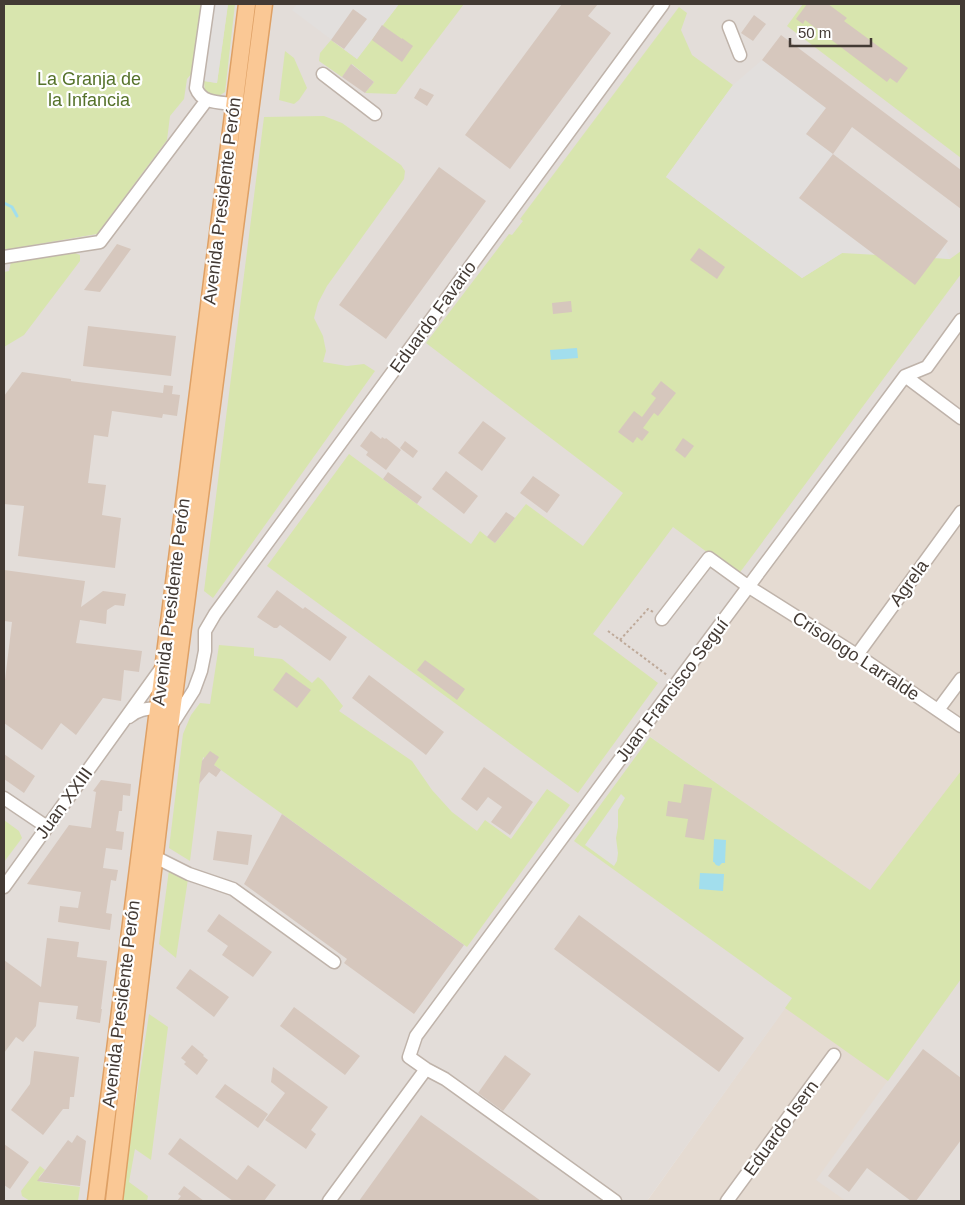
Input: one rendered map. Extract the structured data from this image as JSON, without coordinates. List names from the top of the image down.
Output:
{
  "streets": {
    "main road": ["Avenida Presidente Perón"],
    "street": [
      "Eduardo Favario",
      "Agrela",
      "Crisologo Larralde",
      "Juan Francisco Seguí",
      "Juan XXIII",
      "Eduardo Isern"
    ]
  },
  "crossings": [
    ["Avenida Presidente Perón", "Eduardo Favario"],
    ["Avenida Presidente Perón", "Juan XXIII"],
    ["Eduardo Favario", "Juan XXIII"],
    ["Agrela", "Crisologo Larralde"],
    ["Crisologo Larralde", "Juan Francisco Seguí"]
  ],
  "parks": ["La Granja de la Infancia"],
  "scale_bar": "50 m"
}
